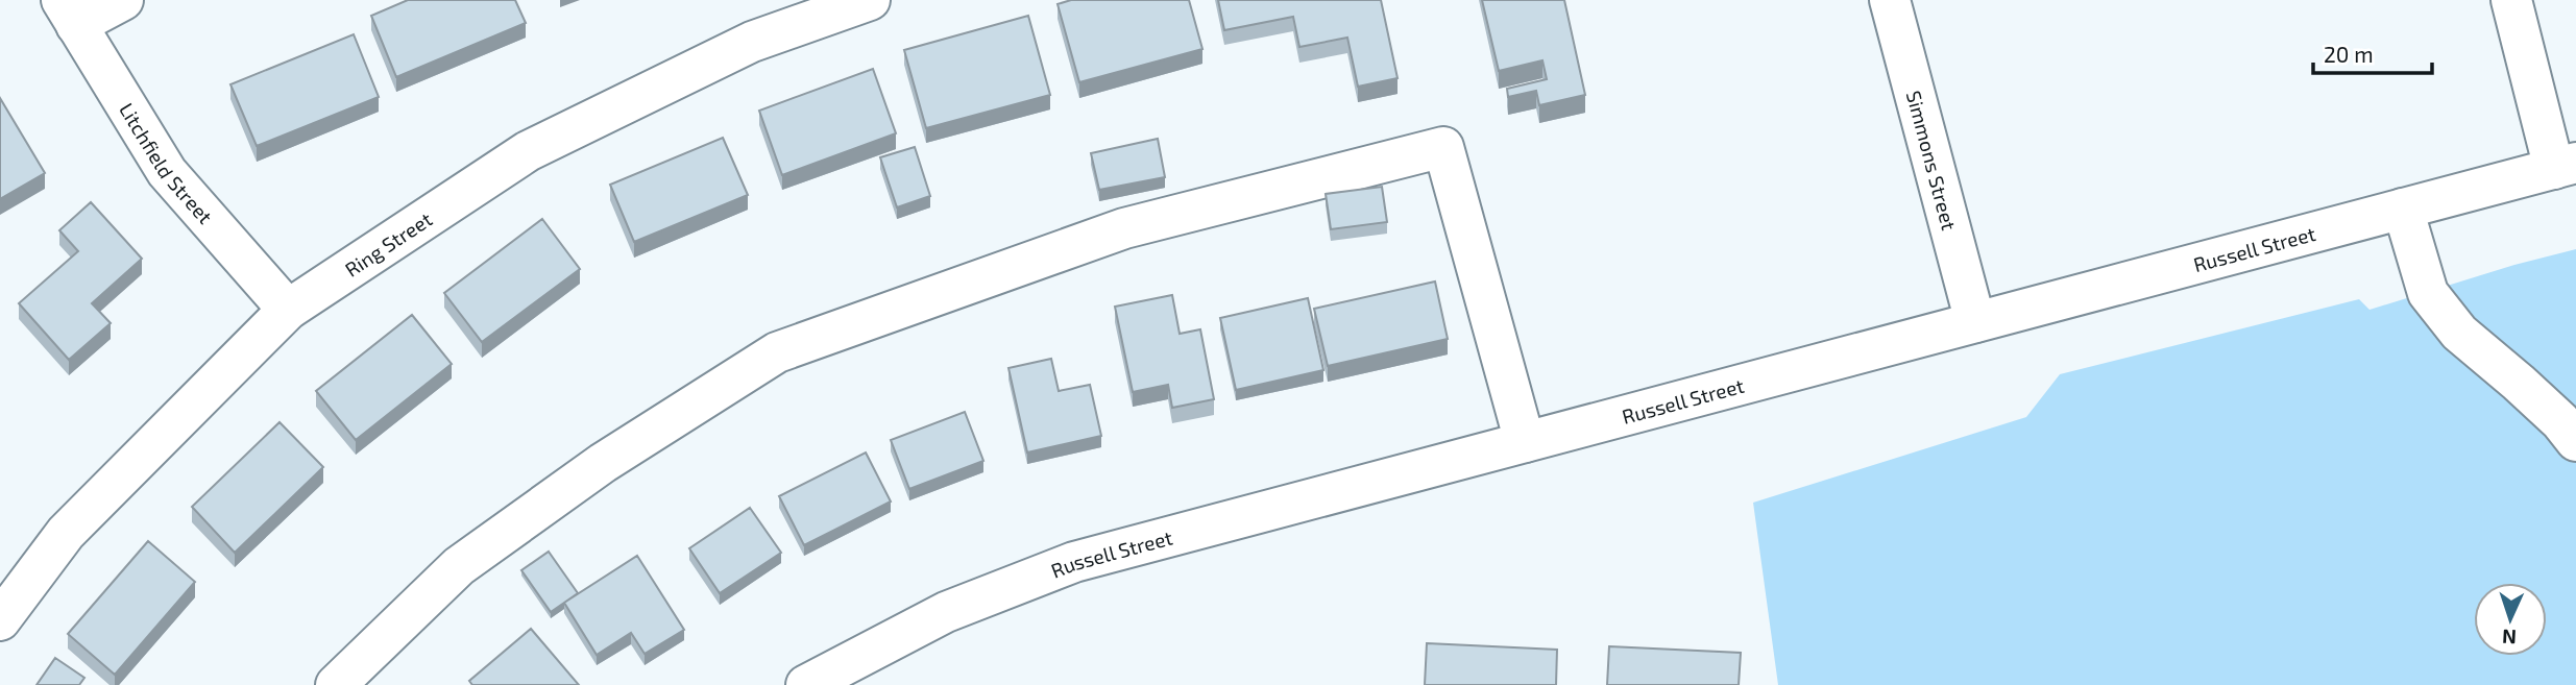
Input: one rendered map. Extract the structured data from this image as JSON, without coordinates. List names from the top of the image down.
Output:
{
  "streets": {
    "street": [
      "Litchfield Street",
      "Simmons Street",
      "Ring Street",
      "Russell Street"
    ]
  },
  "crossings": [
    ["Litchfield Street", "Ring Street"],
    ["Simmons Street", "Russell Street"]
  ],
  "scale_bar": "20 m",
  "north": "bottom"
}
